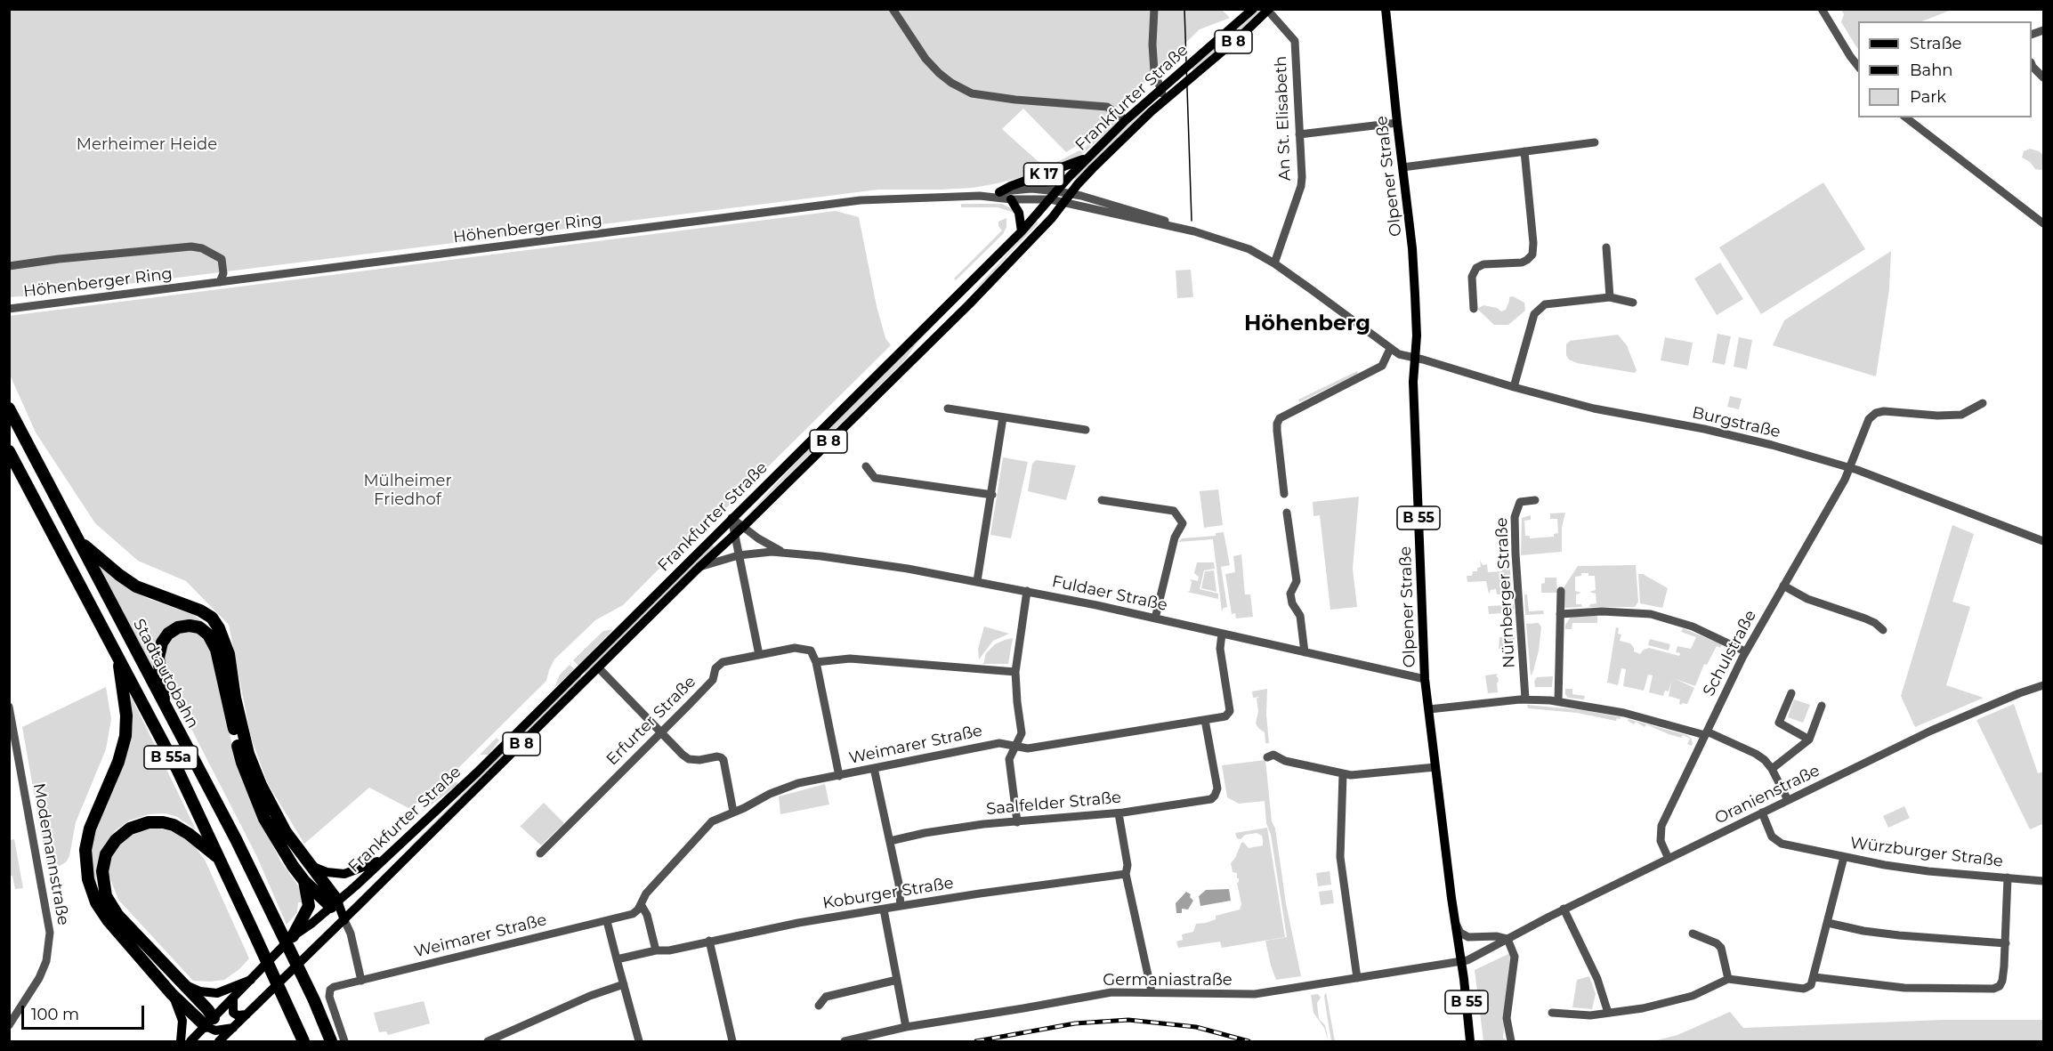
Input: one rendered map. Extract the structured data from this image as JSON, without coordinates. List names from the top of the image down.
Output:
{
  "streets": {
    "highway": ["Stadtautobahn", "B 55a"],
    "main road": [
      "B 8",
      "Frankfurter Straße",
      "K 17",
      "Olpener Straße",
      "B 55"
    ],
    "street": [
      "An St. Elisabeth",
      "Höhenberger Ring",
      "Burgstraße",
      "Nürnberger Straße",
      "Fuldaer Straße",
      "Schulstraße",
      "Erfurter Straße",
      "Weimarer Straße",
      "Oranienstraße",
      "Saalfelder Straße",
      "Würzburger Straße",
      "Modemannstraße",
      "Koburger Straße",
      "Germaniastraße"
    ]
  },
  "crossings": [
    ["Frankfurter Straße", "An St. Elisabeth"],
    ["Frankfurter Straße", "K 17"],
    ["Frankfurter Straße", "Höhenberger Ring"],
    ["Frankfurter Straße", "Fuldaer Straße"],
    ["K 17", "Höhenberger Ring"],
    ["Olpener Straße", "Burgstraße"],
    ["Olpener Straße", "Fuldaer Straße"],
    ["Olpener Straße", "Oranienstraße"],
    ["Olpener Straße", "Germaniastraße"],
    ["Burgstraße", "Schulstraße"],
    ["Fuldaer Straße", "Weimarer Straße"],
    ["Schulstraße", "Oranienstraße"],
    ["Weimarer Straße", "Saalfelder Straße"],
    ["Oranienstraße", "Würzburger Straße"],
    ["Oranienstraße", "Germaniastraße"]
  ],
  "districts": ["Höhenberg"],
  "parks": ["Merheimer Heide", "Mülheimer Friedhof"],
  "legend": ["Straße", "Bahn", "Park"],
  "scale_bar": "100 m"
}
